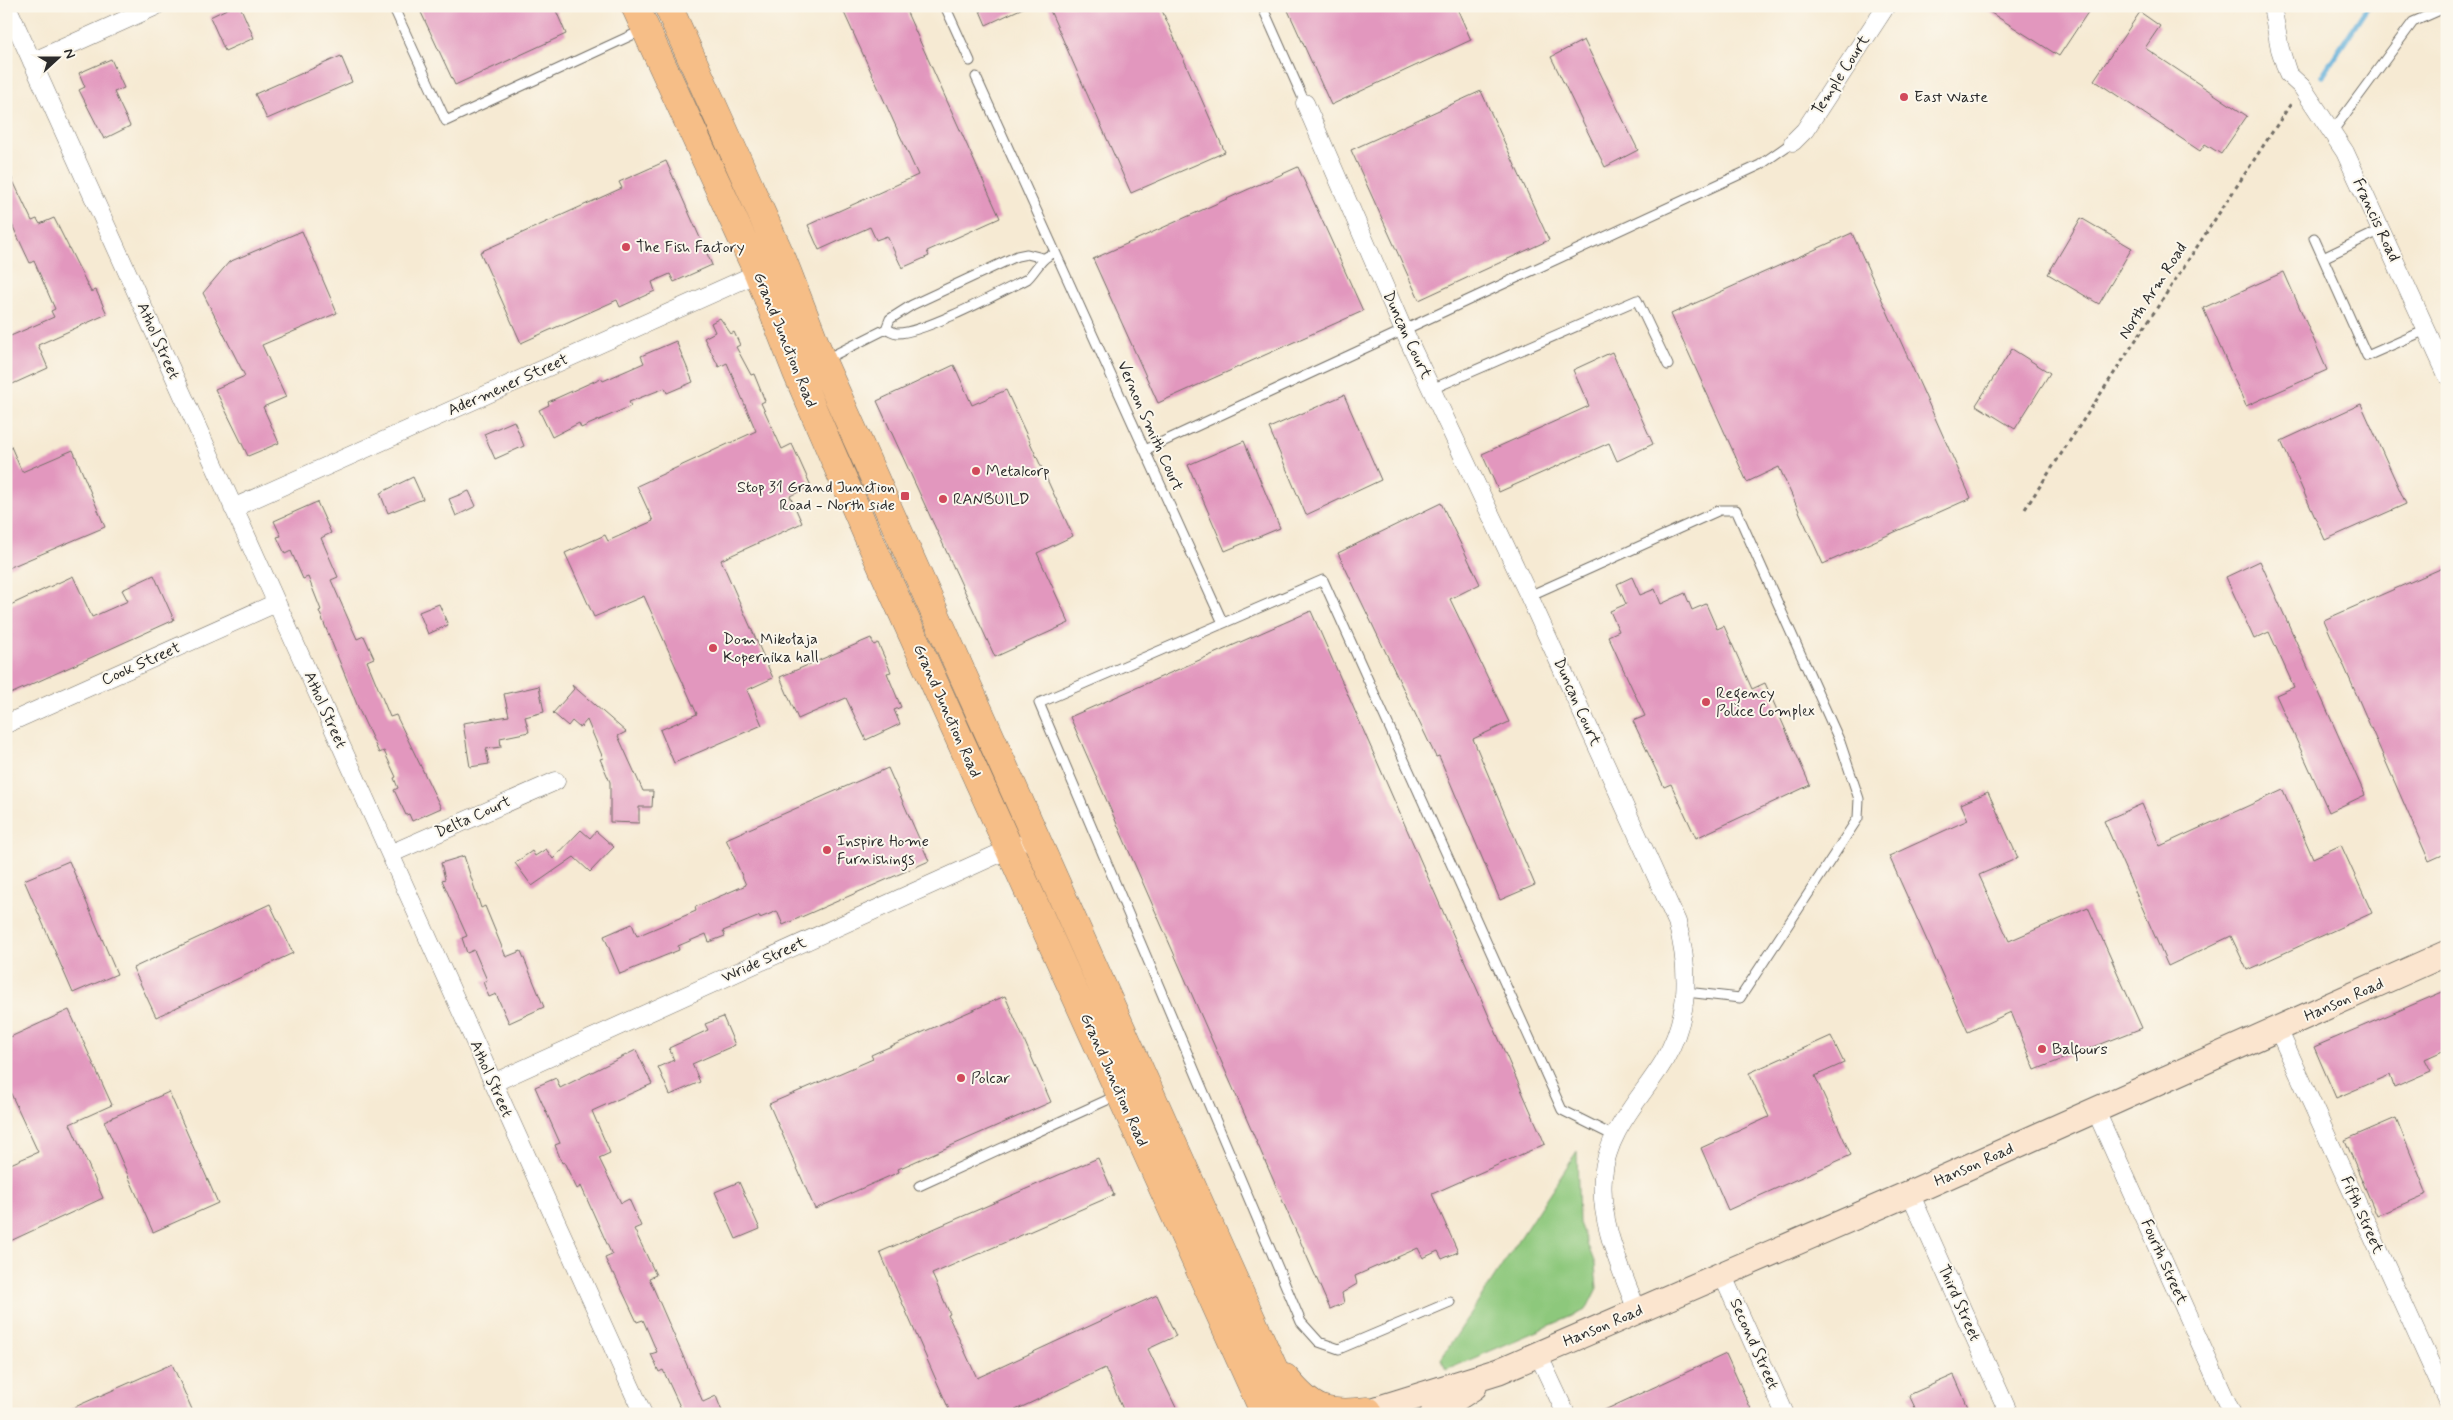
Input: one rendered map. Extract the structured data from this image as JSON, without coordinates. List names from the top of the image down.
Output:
{
  "streets": {
    "highway": ["Grand Junction Road"],
    "main road": ["Hanson Road"],
    "street": [
      "Temple Court",
      "Francis Road",
      "Duncan Court",
      "Athol Street",
      "Adermener Street",
      "Cook Street",
      "Delta Court",
      "Wride Street",
      "Fifth Street",
      "Fourth Street",
      "Third Street",
      "Second Street"
    ],
    "lane": ["Vernon Smith Court"],
    "path": ["North Arm Road"]
  },
  "crossings": [
    ["Francis Road", "North Arm Road"],
    ["Duncan Court", "Hanson Road"],
    ["Grand Junction Road", "Adermener Street"],
    ["Grand Junction Road", "Wride Street"],
    ["Athol Street", "Adermener Street"],
    ["Athol Street", "Cook Street"],
    ["Athol Street", "Delta Court"],
    ["Athol Street", "Wride Street"],
    ["Hanson Road", "Fifth Street"],
    ["Hanson Road", "Fourth Street"],
    ["Hanson Road", "Third Street"],
    ["Hanson Road", "Second Street"]
  ],
  "places": {
    "other": [
      "East Waste",
      "The Fish Factory",
      "Metalcorp",
      "RANBUILD",
      "Dom Mikołaja Kopernika hall",
      "Regency Police Complex",
      "Inspire Home Furnishings",
      "Balfours",
      "Polcar"
    ],
    "transit": ["Stop 31 Grand Junction Road - North side"]
  },
  "north": "right"
}
